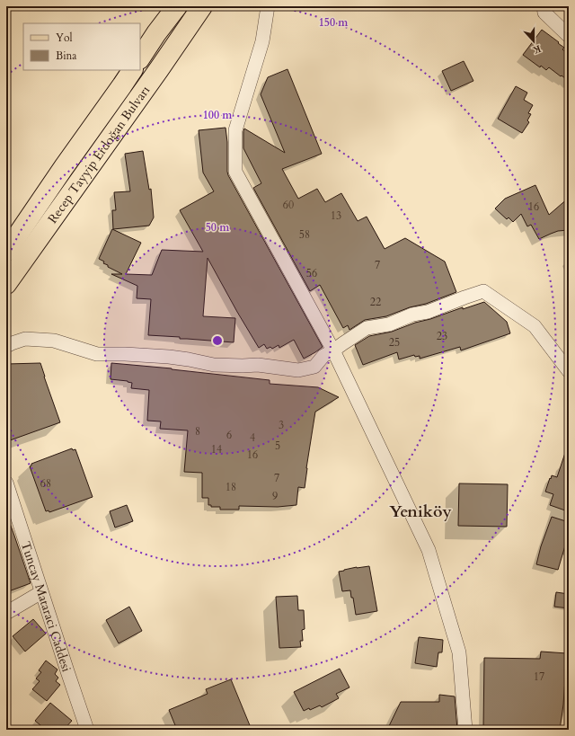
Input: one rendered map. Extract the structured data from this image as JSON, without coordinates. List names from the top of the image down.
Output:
{
  "streets": {
    "main road": ["Recep Tayyip Erdoğan Bulvarı"],
    "street": ["Tuncay Mataraci Caddesi"]
  },
  "districts": ["Yeniköy"],
  "house_numbers": [
    "60",
    "16",
    "13",
    "58",
    "7",
    "56",
    "22",
    "23",
    "25",
    "3",
    "8",
    "6",
    "4",
    "5",
    "14",
    "16",
    "7",
    "68",
    "18",
    "9",
    "17"
  ],
  "legend": ["Yol", "Bina"],
  "north": "bottom",
  "rings": ["150 m", "100 m", "50 m"]
}
